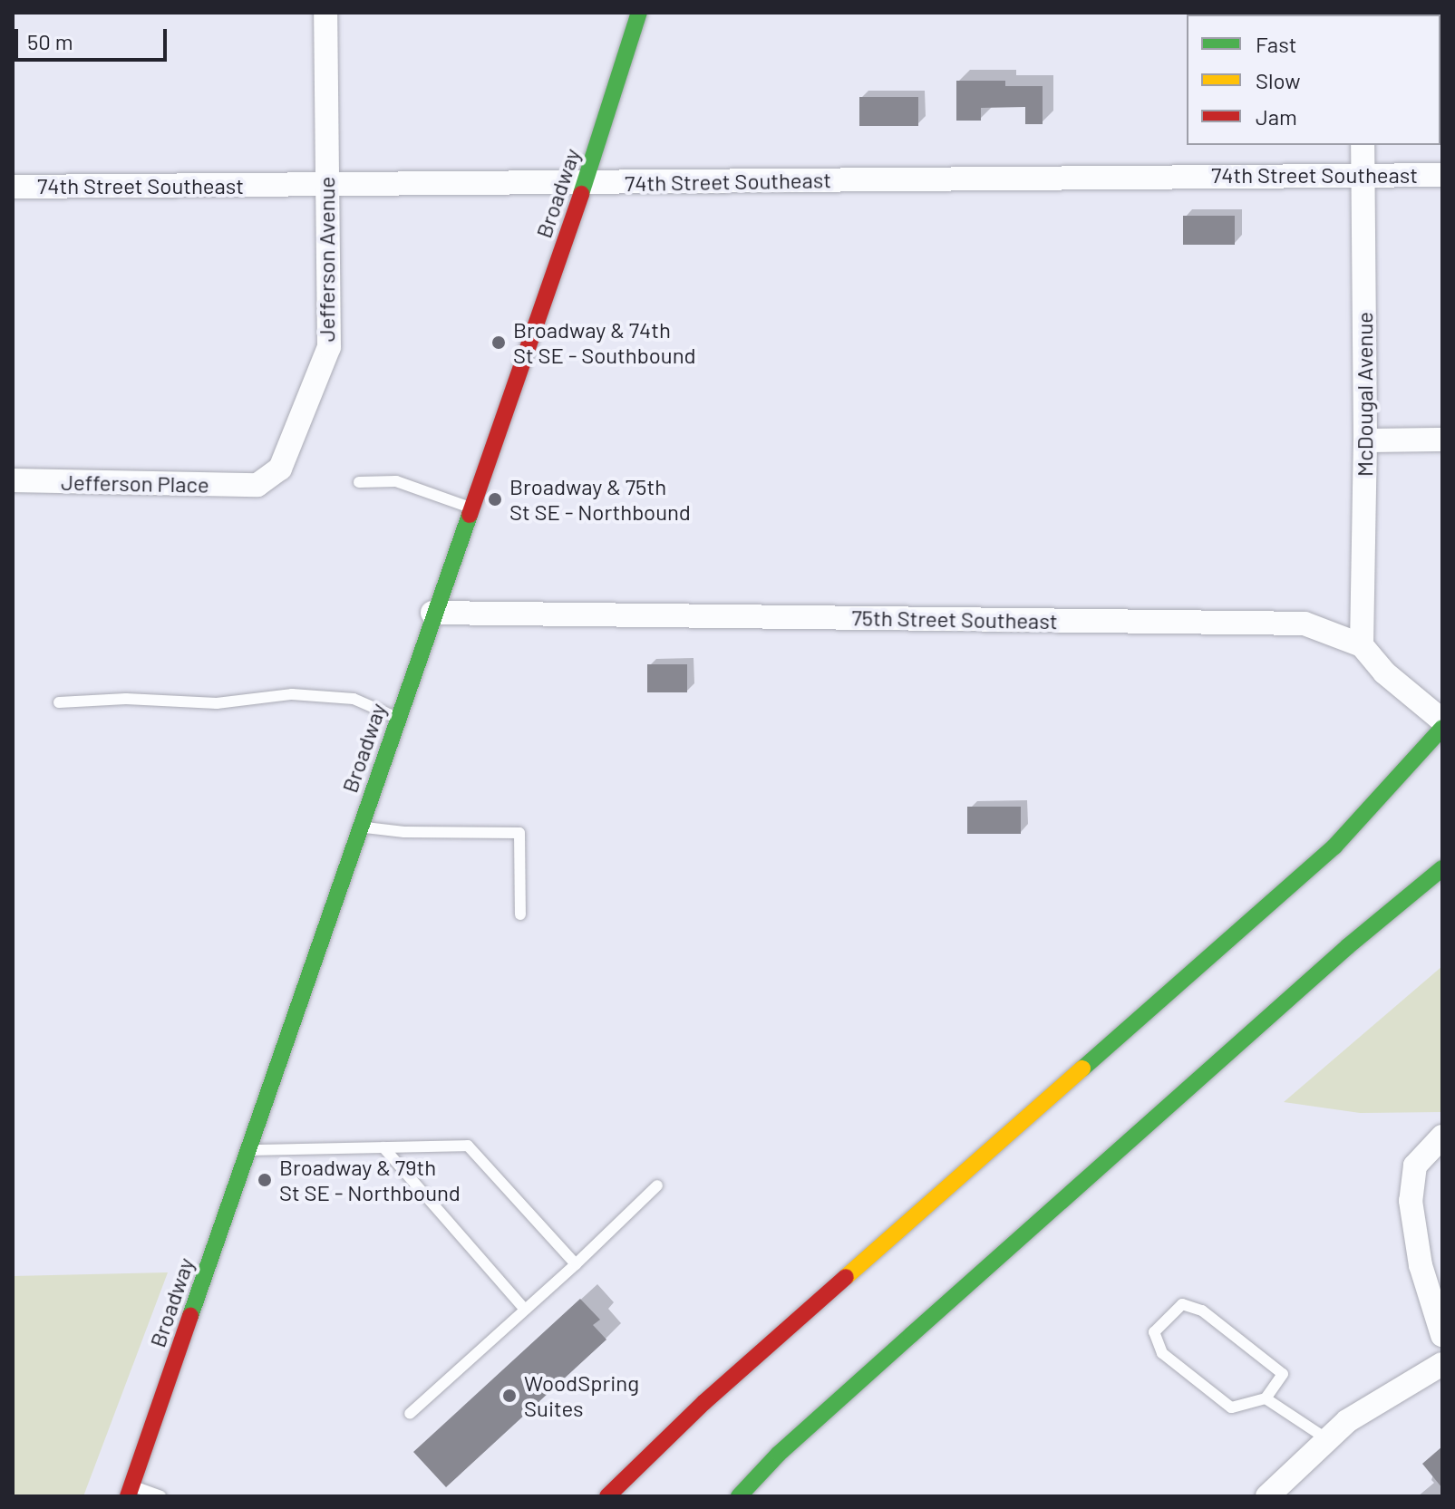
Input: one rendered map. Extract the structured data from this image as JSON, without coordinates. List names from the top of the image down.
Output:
{
  "streets": {
    "main road": ["Broadway"],
    "street": [
      "74th Street Southeast",
      "Jefferson Avenue",
      "McDougal Avenue",
      "Jefferson Place",
      "75th Street Southeast"
    ]
  },
  "crossings": [
    ["74th Street Southeast", "Broadway"],
    ["74th Street Southeast", "Jefferson Avenue"],
    ["74th Street Southeast", "McDougal Avenue"],
    ["Broadway", "75th Street Southeast"],
    ["Jefferson Avenue", "Jefferson Place"],
    ["McDougal Avenue", "75th Street Southeast"]
  ],
  "places": [
    "Broadway & 74th St SE - Southbound",
    "Broadway & 75th St SE - Northbound",
    "Broadway & 79th St SE - Northbound",
    "WoodSpring Suites"
  ],
  "legend": ["Fast", "Slow", "Jam"],
  "scale_bar": "50 m"
}
